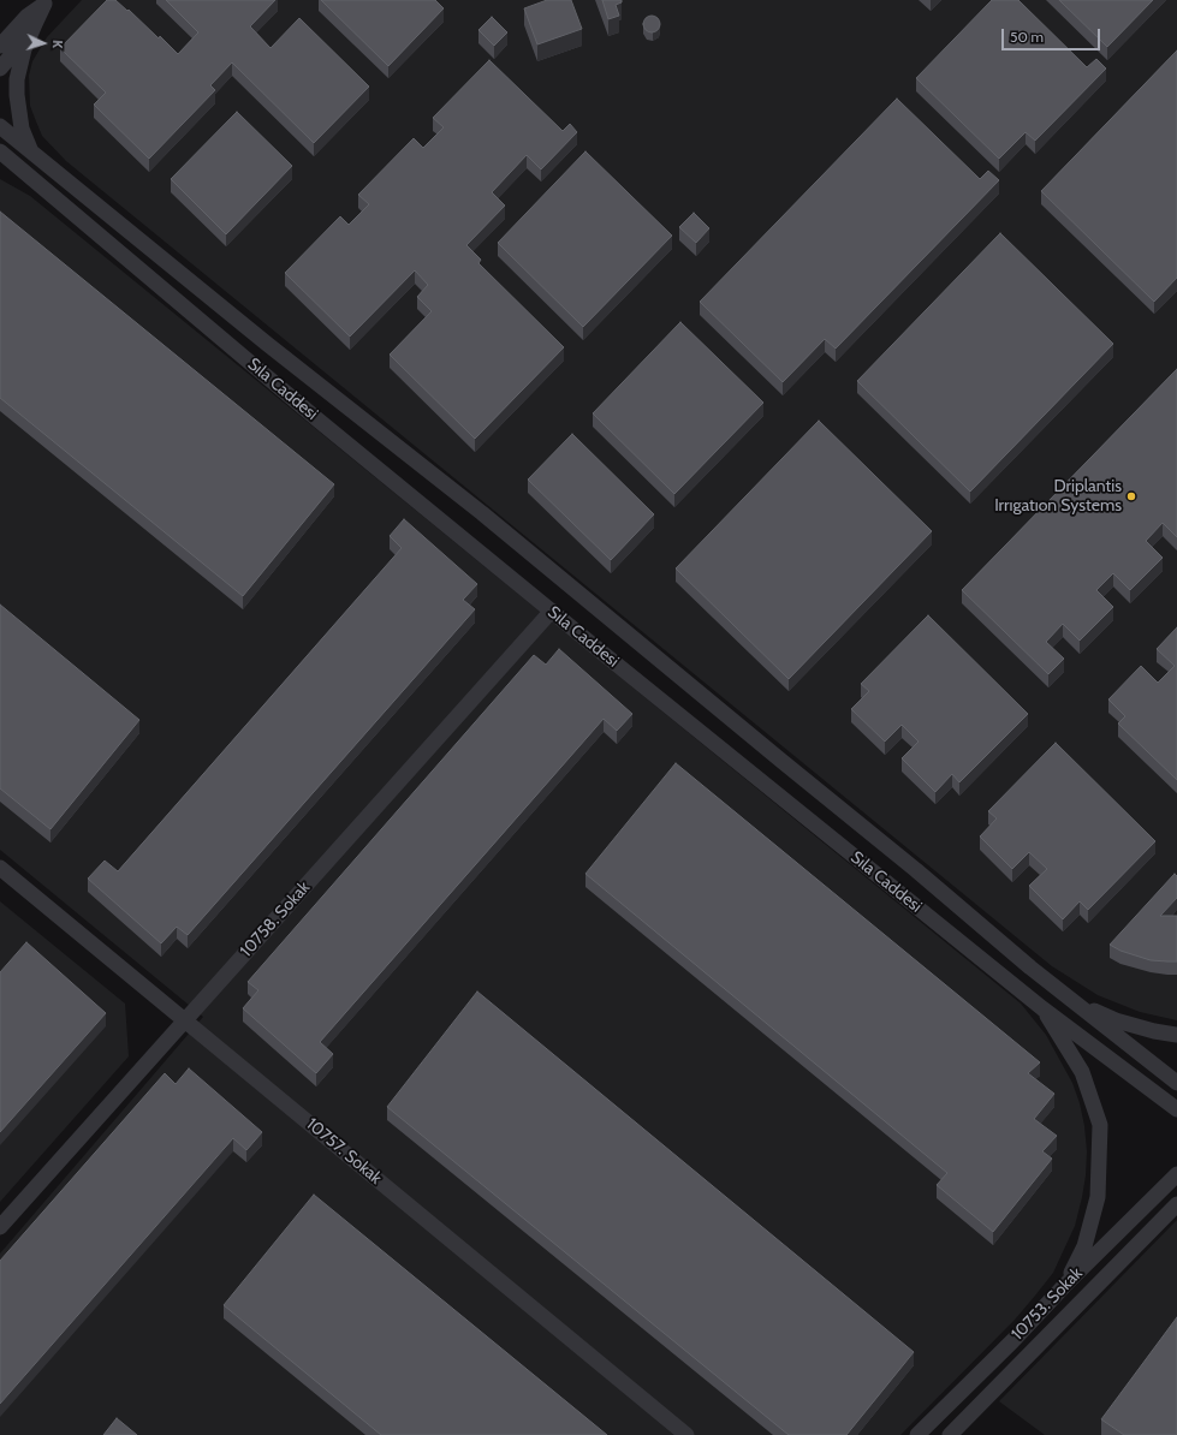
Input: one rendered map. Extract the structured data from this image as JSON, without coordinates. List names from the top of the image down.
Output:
{
  "streets": {
    "street": [
      "Sıla Caddesi",
      "10758. Sokak",
      "10757. Sokak",
      "10753. Sokak"
    ]
  },
  "crossings": [
    ["Sıla Caddesi", "10758. Sokak"],
    ["10758. Sokak", "10757. Sokak"]
  ],
  "places": ["Driplantis Irrıgatıon Systems"],
  "scale_bar": "50 m",
  "north": "right"
}
